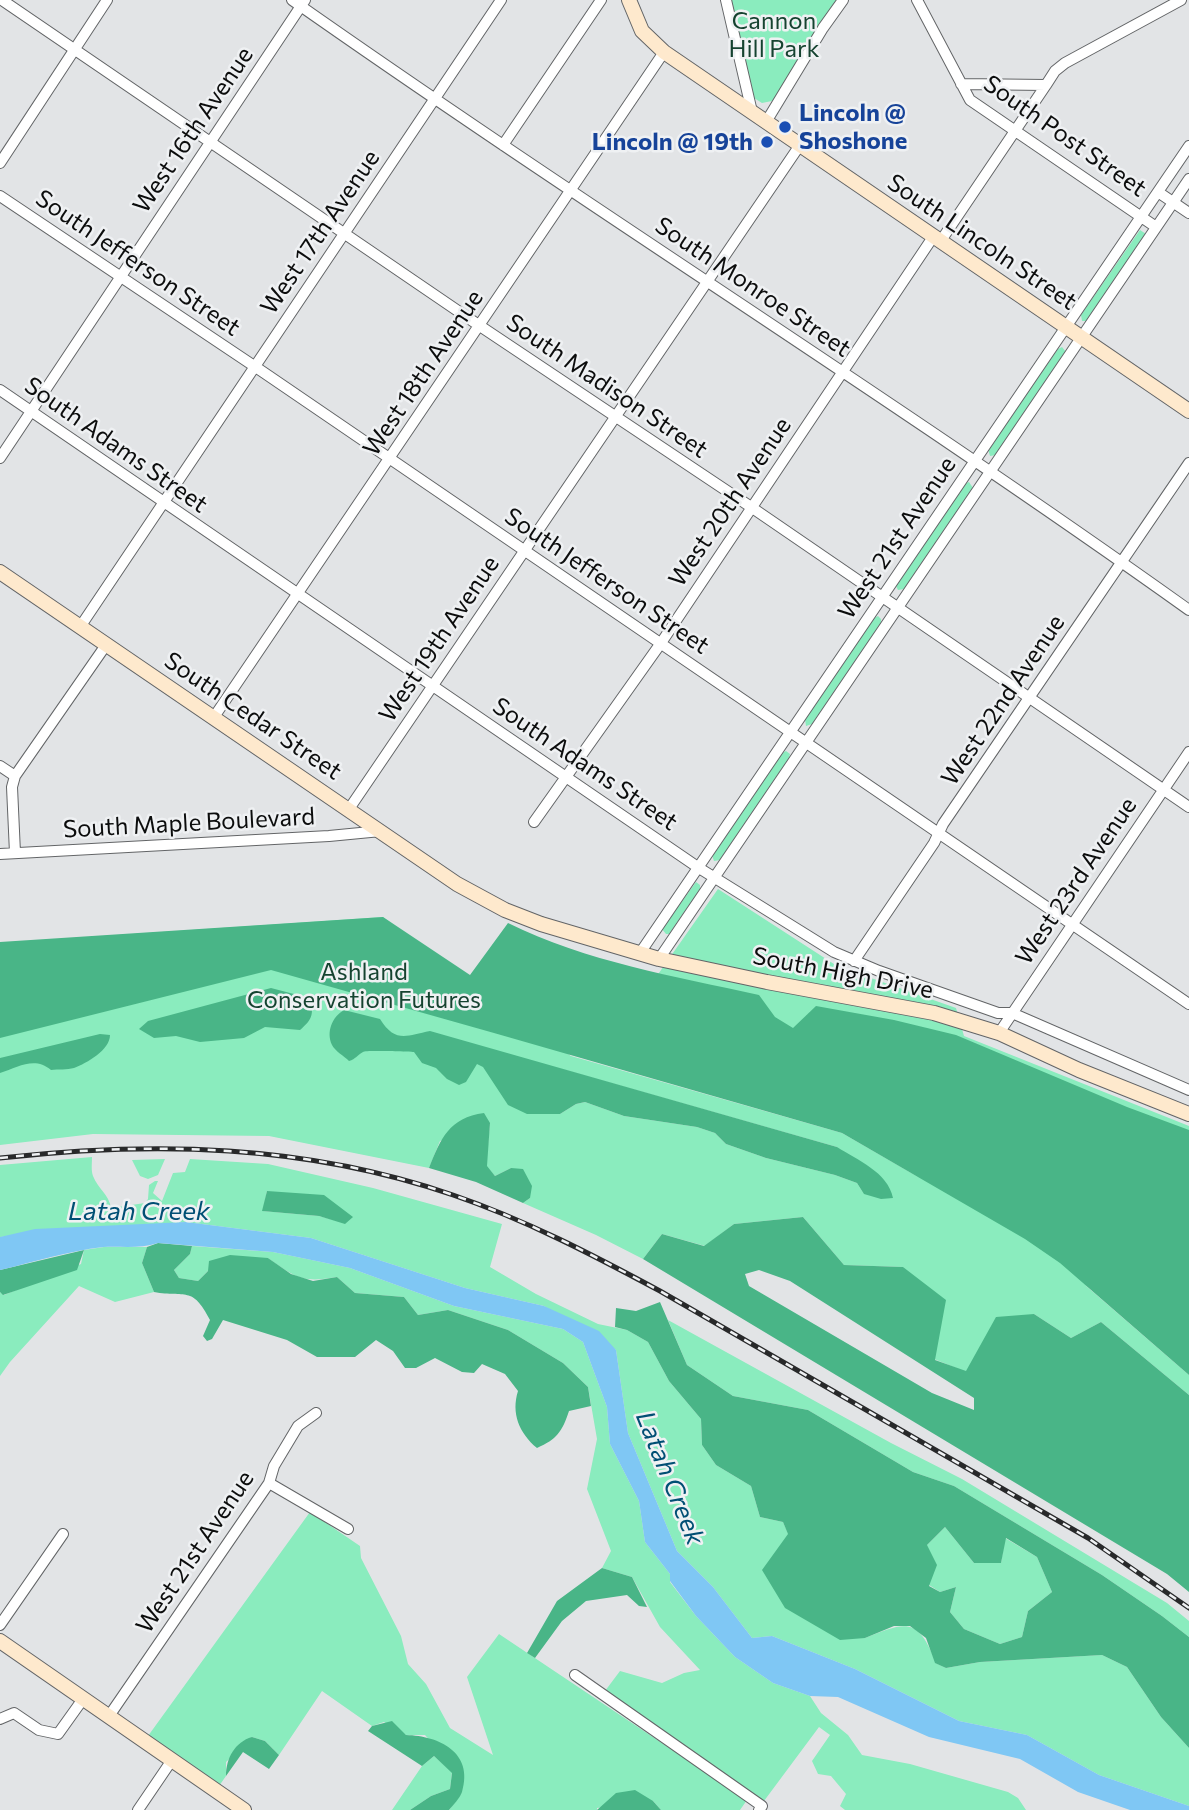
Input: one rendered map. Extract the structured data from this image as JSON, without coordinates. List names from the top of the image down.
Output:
{
  "streets": {
    "main road": ["South Lincoln Street", "South Cedar Street", "South High Drive"],
    "street": [
      "West 16th Avenue",
      "South Post Street",
      "West 17th Avenue",
      "South Jefferson Street",
      "South Monroe Street",
      "West 18th Avenue",
      "South Madison Street",
      "South Adams Street",
      "West 20th Avenue",
      "West 21st Avenue",
      "West 19th Avenue",
      "West 22nd Avenue",
      "South Maple Boulevard",
      "West 23rd Avenue"
    ]
  },
  "crossings": [
    ["West 16th Avenue", "South Jefferson Street"],
    ["West 16th Avenue", "South Monroe Street"],
    ["West 16th Avenue", "South Madison Street"],
    ["West 16th Avenue", "South Adams Street"],
    ["South Post Street", "West 20th Avenue"],
    ["South Post Street", "West 21st Avenue"],
    ["West 17th Avenue", "South Jefferson Street"],
    ["West 17th Avenue", "South Monroe Street"],
    ["West 17th Avenue", "South Madison Street"],
    ["West 17th Avenue", "South Adams Street"],
    ["West 17th Avenue", "South Cedar Street"],
    ["South Lincoln Street", "West 18th Avenue"],
    ["South Lincoln Street", "West 20th Avenue"],
    ["South Lincoln Street", "West 21st Avenue"],
    ["South Lincoln Street", "West 19th Avenue"],
    ["South Jefferson Street", "West 18th Avenue"],
    ["South Jefferson Street", "West 20th Avenue"],
    ["South Jefferson Street", "West 21st Avenue"],
    ["South Jefferson Street", "West 19th Avenue"],
    ["South Jefferson Street", "West 22nd Avenue"],
    ["South Jefferson Street", "West 23rd Avenue"],
    ["South Monroe Street", "West 18th Avenue"],
    ["South Monroe Street", "West 20th Avenue"],
    ["South Monroe Street", "West 21st Avenue"],
    ["South Monroe Street", "West 19th Avenue"],
    ["South Monroe Street", "West 22nd Avenue"],
    ["West 18th Avenue", "South Madison Street"],
    ["West 18th Avenue", "South Adams Street"],
    ["West 18th Avenue", "South Cedar Street"],
    ["South Madison Street", "West 20th Avenue"],
    ["South Madison Street", "West 21st Avenue"],
    ["South Madison Street", "West 19th Avenue"],
    ["South Madison Street", "West 22nd Avenue"],
    ["South Madison Street", "West 23rd Avenue"],
    ["South Adams Street", "West 20th Avenue"],
    ["South Adams Street", "West 21st Avenue"],
    ["South Adams Street", "West 19th Avenue"],
    ["South Adams Street", "West 22nd Avenue"],
    ["South Adams Street", "West 23rd Avenue"],
    ["West 21st Avenue", "South High Drive"],
    ["West 19th Avenue", "South Cedar Street"],
    ["South Cedar Street", "South Maple Boulevard"],
    ["South Cedar Street", "South High Drive"],
    ["West 23rd Avenue", "South High Drive"]
  ],
  "water": ["Latah Creek"],
  "parks": ["Cannon Hill Park", "Ashland Conservation Futures"],
  "places": ["Lincoln @ Shoshone", "Lincoln @ 19th"]
}
